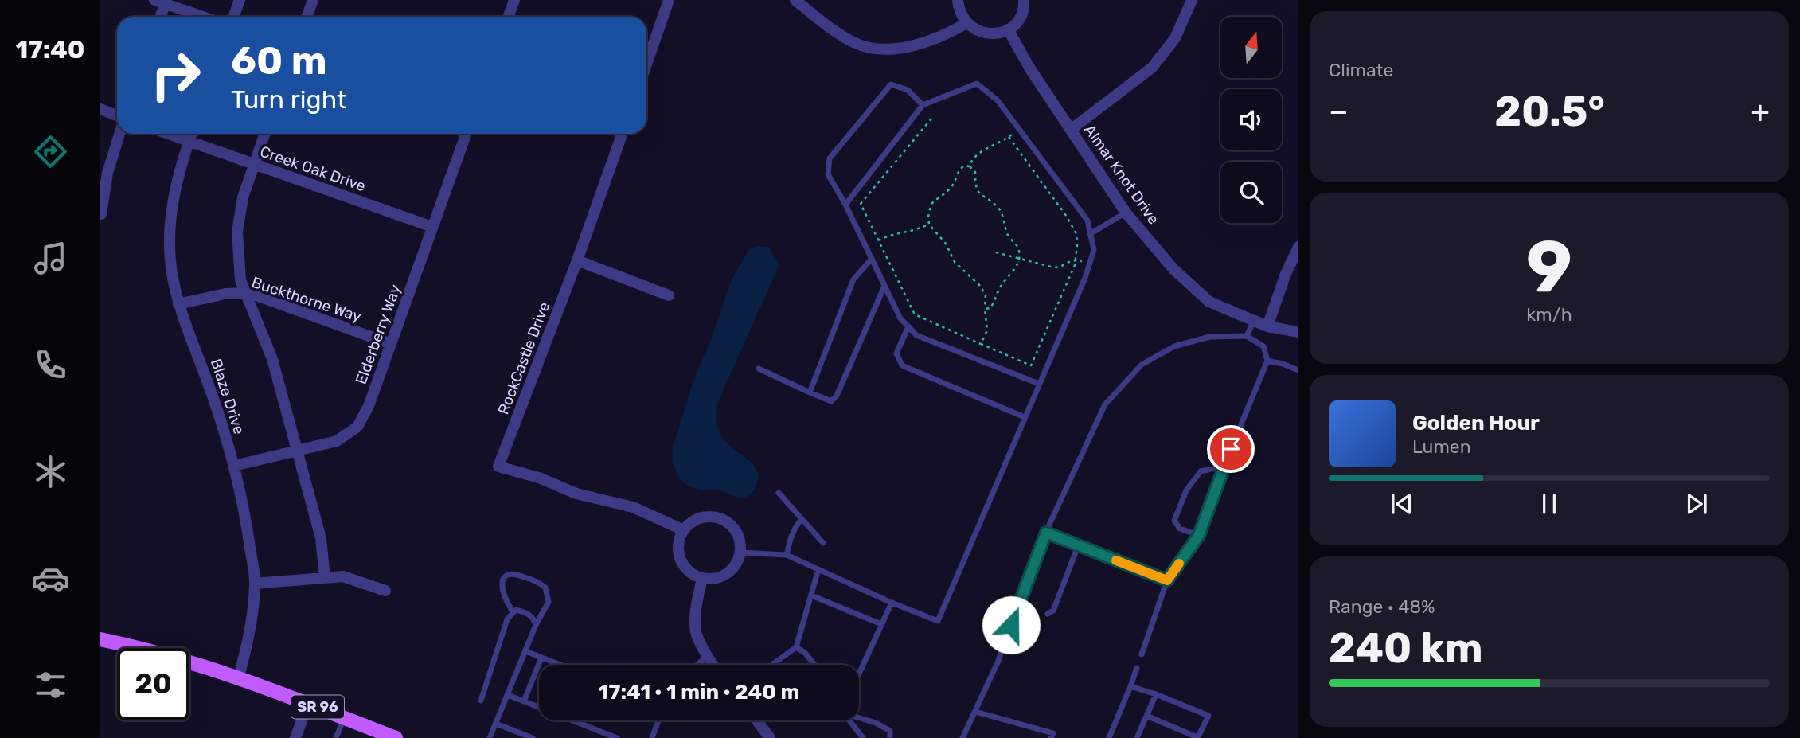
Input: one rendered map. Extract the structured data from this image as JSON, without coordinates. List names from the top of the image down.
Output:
{
  "streets": {
    "main road": ["SR 96"],
    "street": [
      "Creek Oak Drive",
      "Almar Knot Drive",
      "Buckthorne Way",
      "Elderberry Way",
      "RockCastle Drive",
      "Blaze Drive"
    ]
  },
  "crossings": [
    ["Creek Oak Drive", "Elderberry Way"],
    ["Creek Oak Drive", "Blaze Drive"],
    ["Buckthorne Way", "Elderberry Way"],
    ["Buckthorne Way", "Blaze Drive"],
    ["Elderberry Way", "Blaze Drive"],
    ["Blaze Drive", "SR 96"]
  ],
  "north": "top",
  "page": {
    "tabs": "17:40",
    "tile": [
      "Climate",
      ["9", "km/h"],
      ["Range · 48%", "240 km"]
    ],
    "turn": ["60 m", "Turn right"],
    "heat": ["−", "20.5°", "+"],
    "song": ["Golden Hour", "Lumen"],
    "limit": "20",
    "trip": "17:41 · 1 min · 240 m"
  }
}
